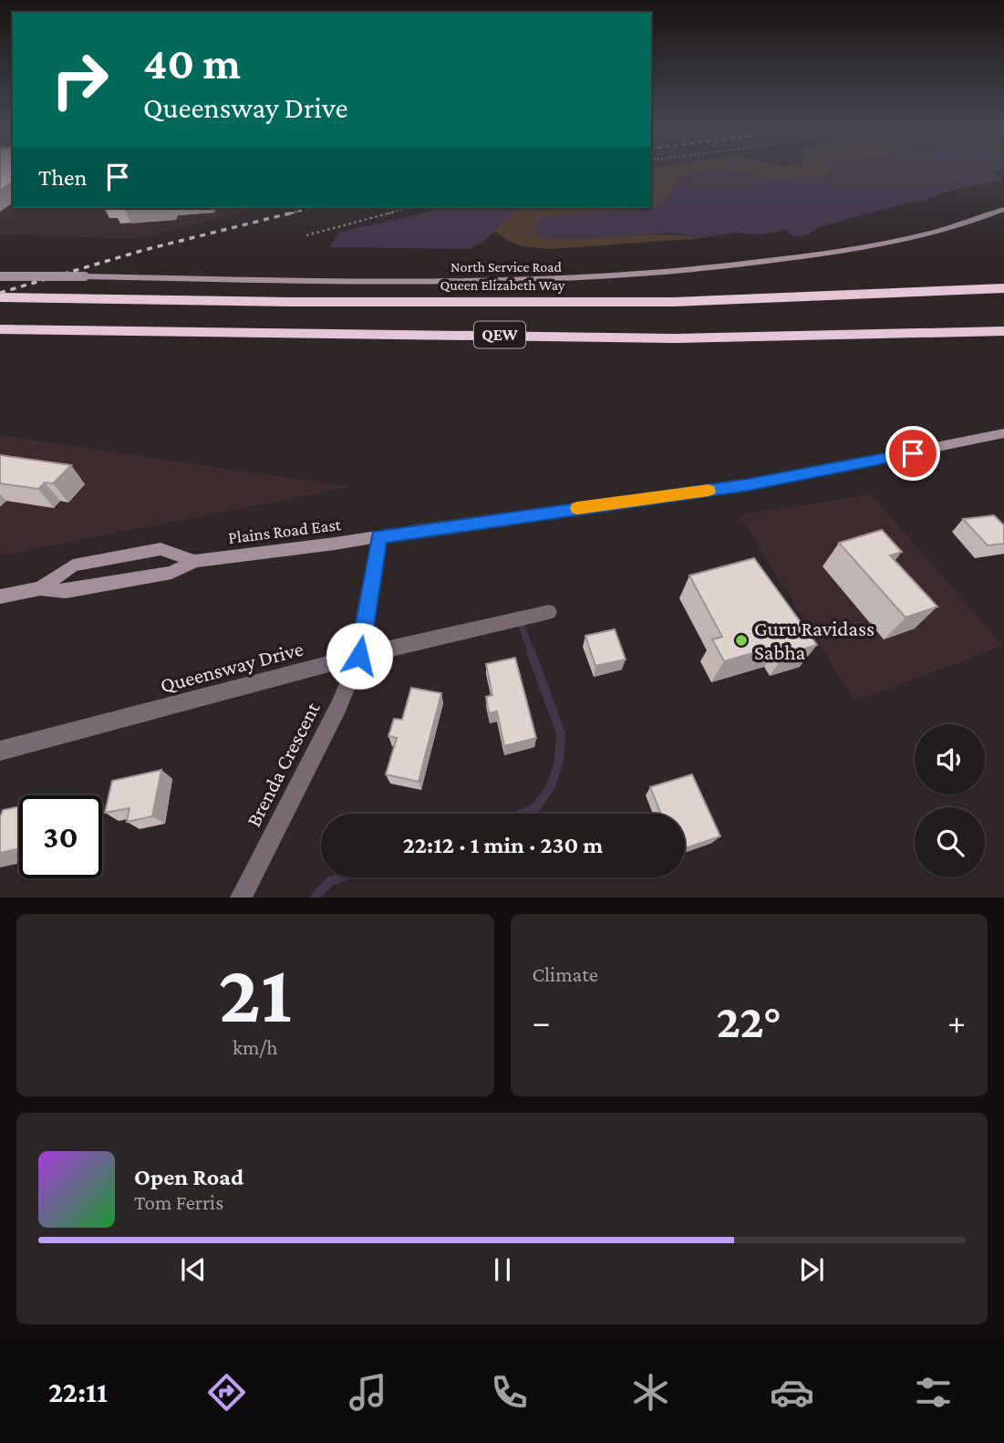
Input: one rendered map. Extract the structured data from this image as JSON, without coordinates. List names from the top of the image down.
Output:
{
  "streets": {
    "highway": ["Queen Elizabeth Way", "QEW"],
    "street": [
      "North Service Road",
      "Plains Road East",
      "Queensway Drive",
      "Brenda Crescent"
    ]
  },
  "crossings": [
    ["Plains Road East", "Brenda Crescent"],
    ["Queensway Drive", "Brenda Crescent"]
  ],
  "places": ["Guru Ravidass Sabha"],
  "page": {
    "turn": ["40 m", "Queensway Drive"],
    "then": "Then",
    "limit": "30",
    "trip": "22:12 · 1 min · 230 m",
    "tile": [
      ["21", "km/h"],
      "Climate"
    ],
    "heat": ["−", "22°", "+"],
    "song": ["Open Road", "Tom Ferris"],
    "tabs": "22:11"
  }
}
